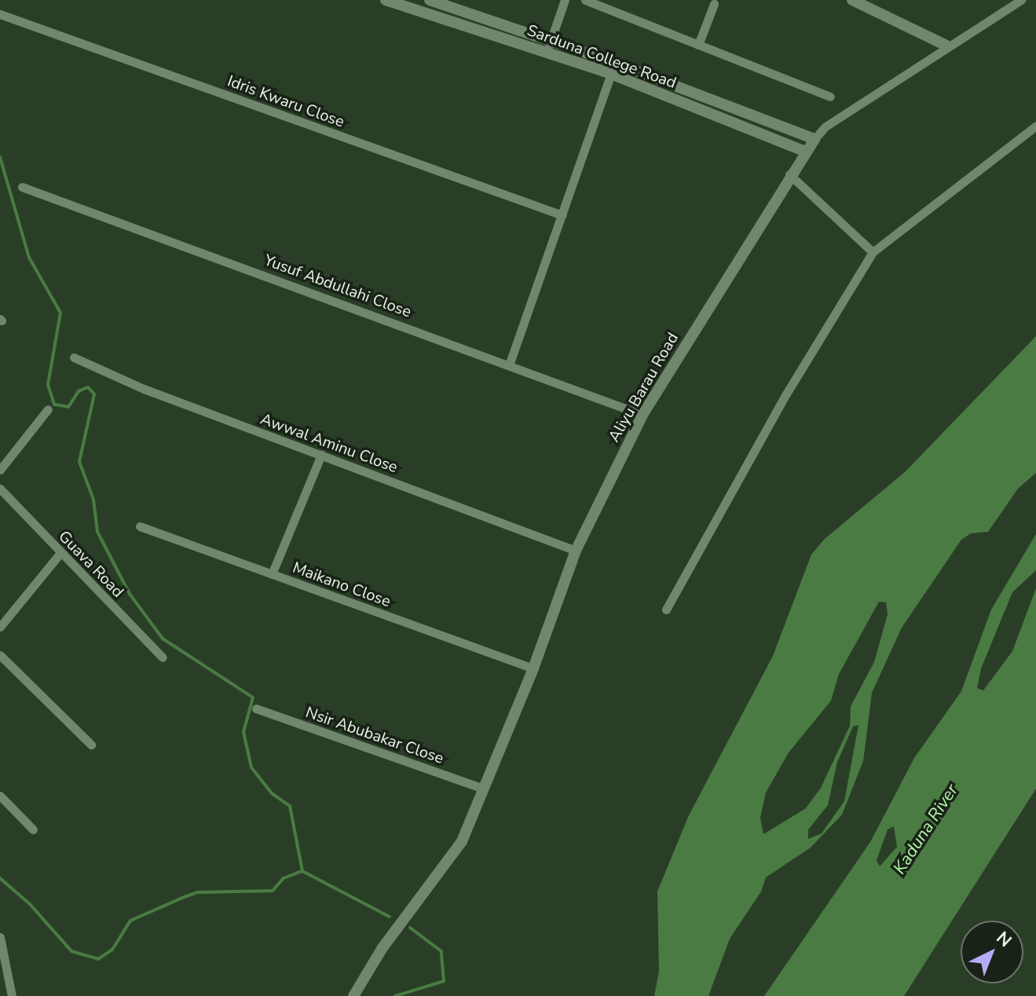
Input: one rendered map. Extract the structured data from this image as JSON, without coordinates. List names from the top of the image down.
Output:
{
  "streets": {
    "street": [
      "Sarduna College Road",
      "Idris Kwaru Close",
      "Yusuf Abdullahi Close",
      "Aliyu Barau Road",
      "Awwal Aminu Close",
      "Guava Road",
      "Maikano Close",
      "Nsir Abubakar Close"
    ]
  },
  "crossings": [
    ["Sarduna College Road", "Aliyu Barau Road"],
    ["Yusuf Abdullahi Close", "Aliyu Barau Road"],
    ["Aliyu Barau Road", "Awwal Aminu Close"],
    ["Aliyu Barau Road", "Maikano Close"],
    ["Aliyu Barau Road", "Nsir Abubakar Close"]
  ],
  "water": ["Kaduna River"],
  "north": "top right"
}
